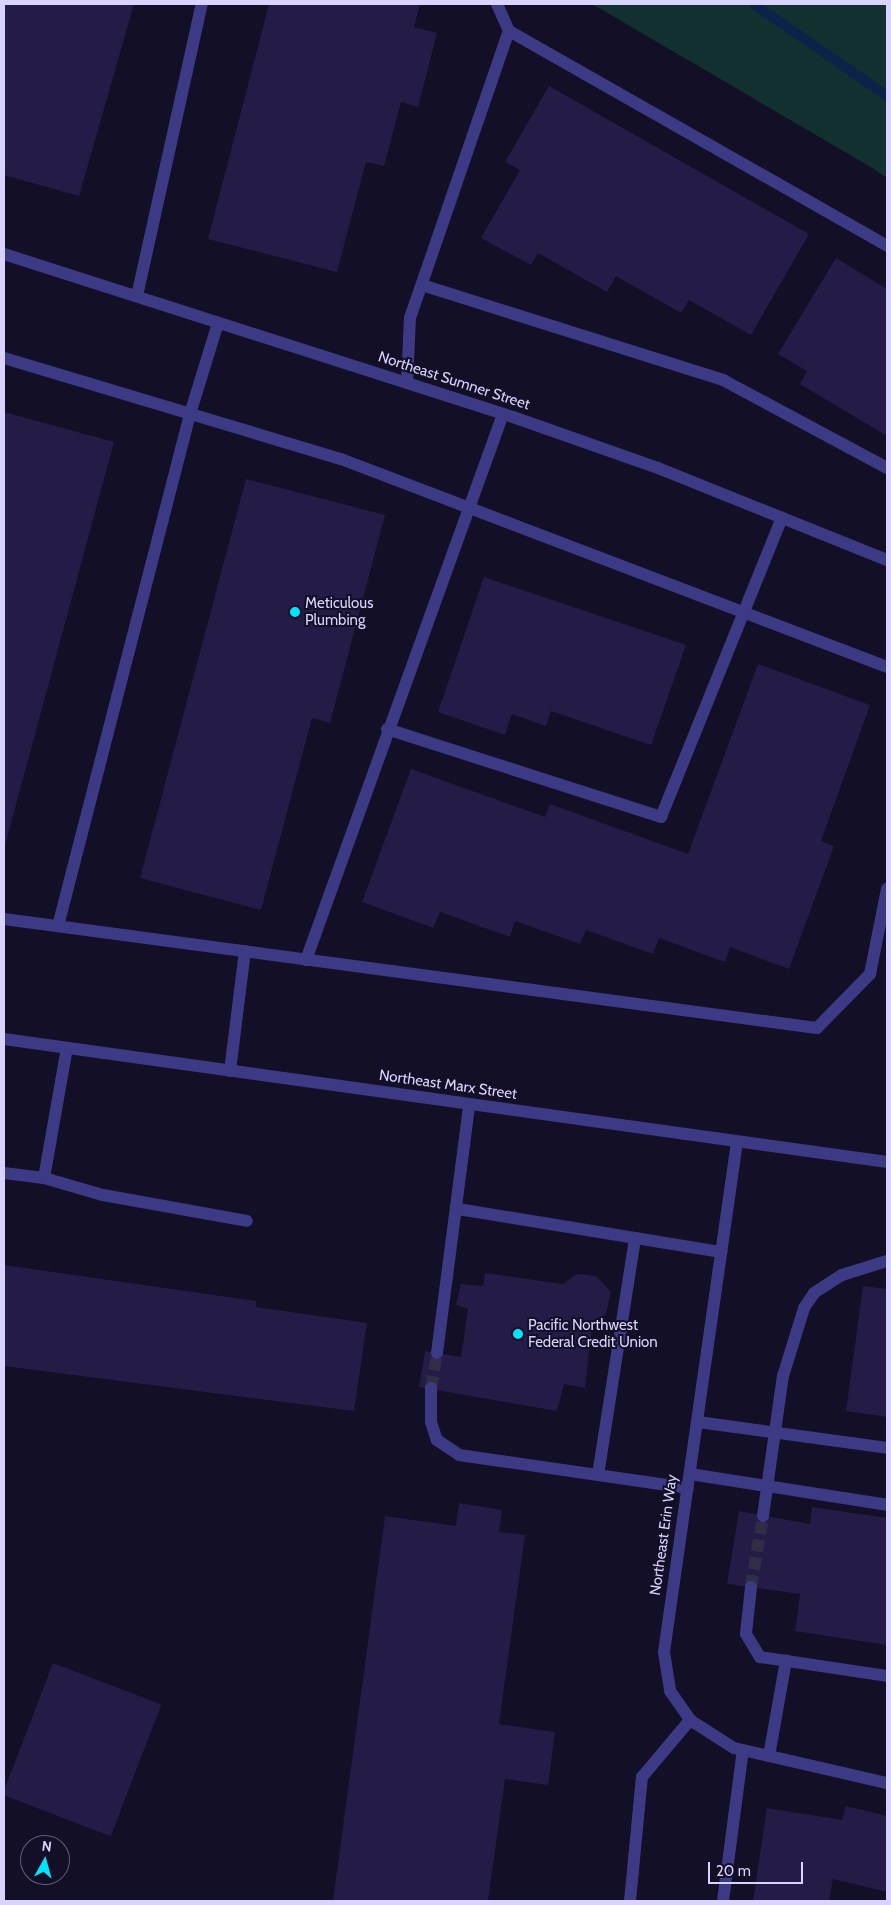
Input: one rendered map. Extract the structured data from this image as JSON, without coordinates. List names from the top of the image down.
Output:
{
  "streets": {
    "street": ["Northeast Sumner Street", "Northeast Marx Street", "Northeast Erin Way"]
  },
  "crossings": [
    ["Northeast Marx Street", "Northeast Erin Way"]
  ],
  "places": ["Meticulous Plumbing", "Pacific Northwest Federal Credit Union"],
  "scale_bar": "20 m",
  "north": "top"
}
